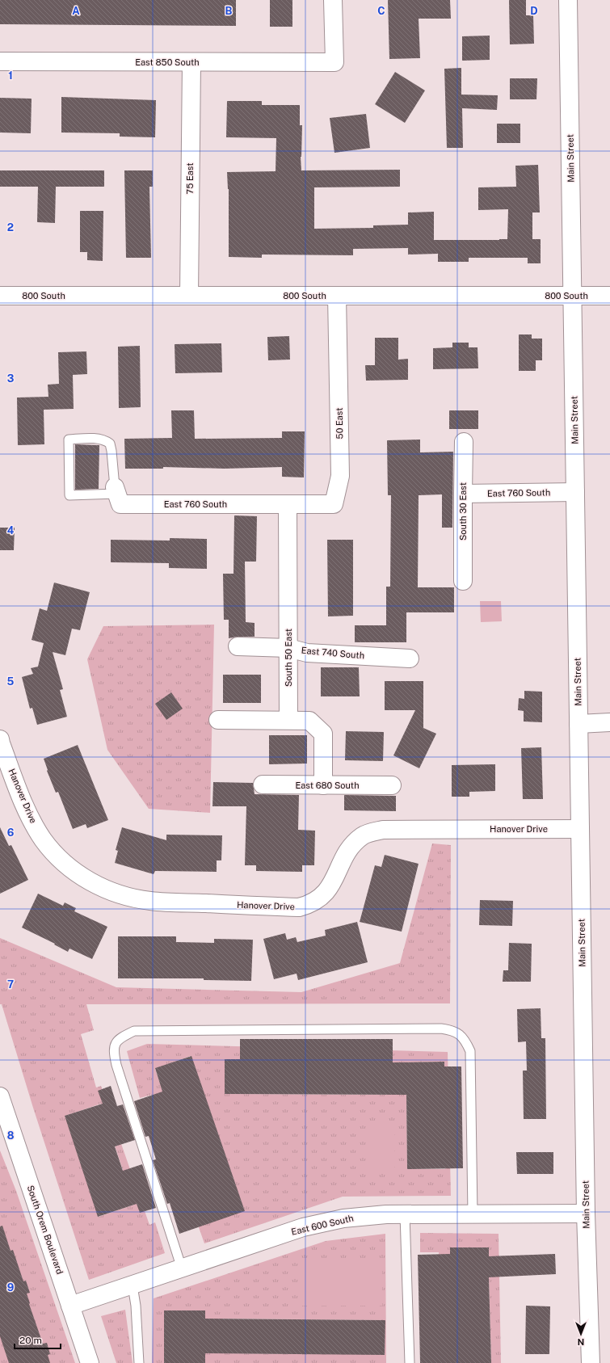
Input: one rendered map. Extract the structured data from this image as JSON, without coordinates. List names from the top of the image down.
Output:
{
  "streets": {
    "street": [
      "East 850 South",
      "Main Street",
      "75 East",
      "800 South",
      "50 East",
      "East 760 South",
      "South 30 East",
      "East 740 South",
      "South 50 East",
      "East 680 South",
      "Hanover Drive",
      "East 600 South",
      "South Orem Boulevard"
    ]
  },
  "crossings": [
    ["East 850 South", "75 East"],
    ["Main Street", "800 South"],
    ["Main Street", "East 760 South"],
    ["Main Street", "Hanover Drive"],
    ["Main Street", "East 600 South"],
    ["75 East", "800 South"],
    ["800 South", "50 East"],
    ["50 East", "East 760 South"],
    ["50 East", "South 50 East"],
    ["East 760 South", "South 30 East"],
    ["East 760 South", "South 50 East"],
    ["East 740 South", "South 50 East"],
    ["East 600 South", "South Orem Boulevard"]
  ],
  "scale_bar": "20 m",
  "north": "bottom",
  "grid": {
    "columns": [
      "A",
      "B",
      "C",
      "D"
    ],
    "rows": [
      "1",
      "2",
      "3",
      "4",
      "5",
      "6",
      "7",
      "8",
      "9"
    ]
  }
}
